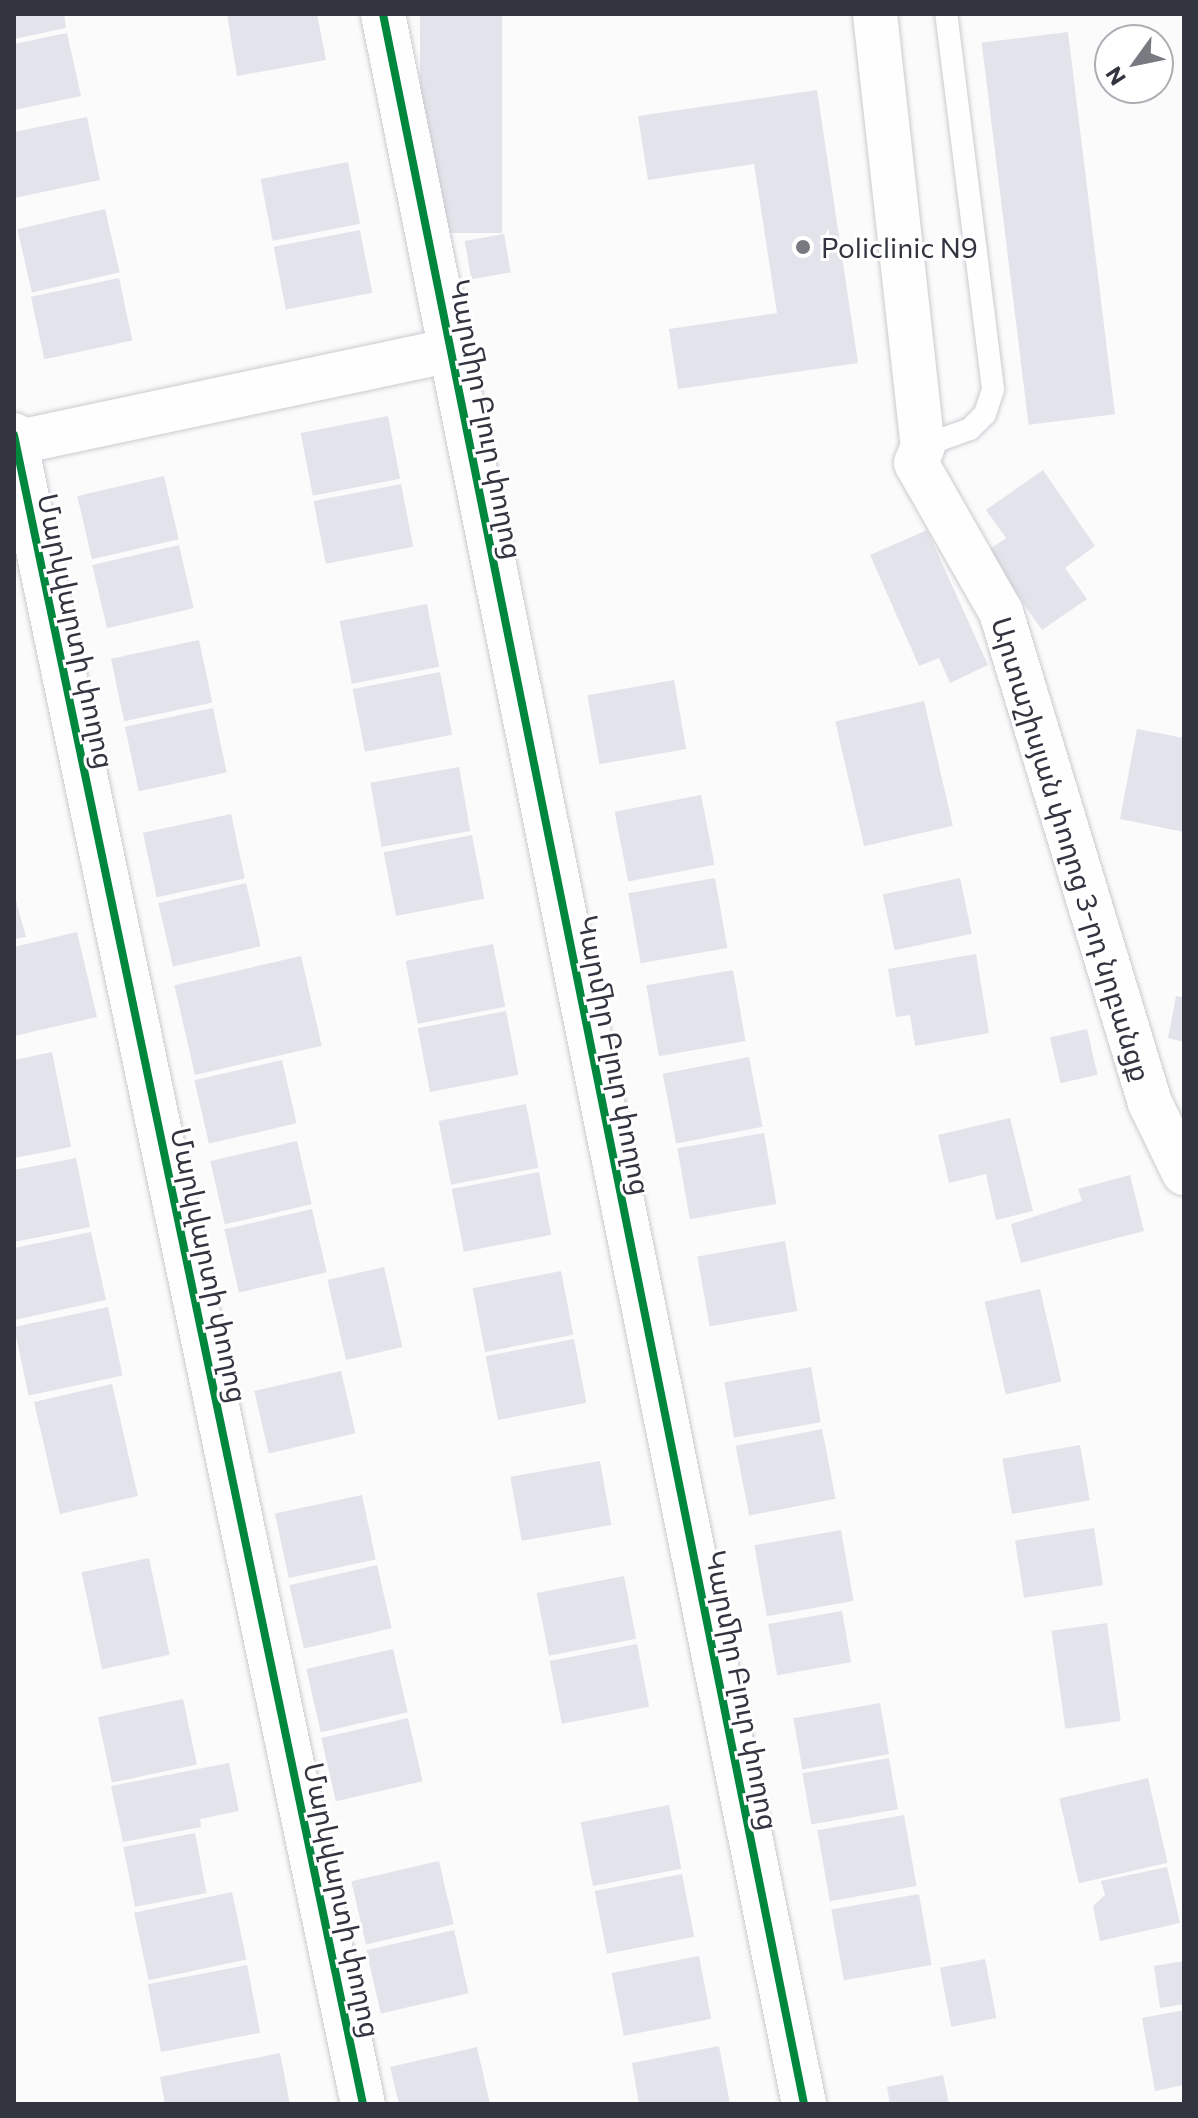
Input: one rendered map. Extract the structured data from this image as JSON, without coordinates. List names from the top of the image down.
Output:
{
  "streets": {
    "street": ["Կարմիր Բլուր փողոց", "Մարկվարտի փողոց", "Արտաշիսյան փողոց 3-րդ նրբանցք"]
  },
  "places": ["Policlinic N9"],
  "north": "bottom left"
}
